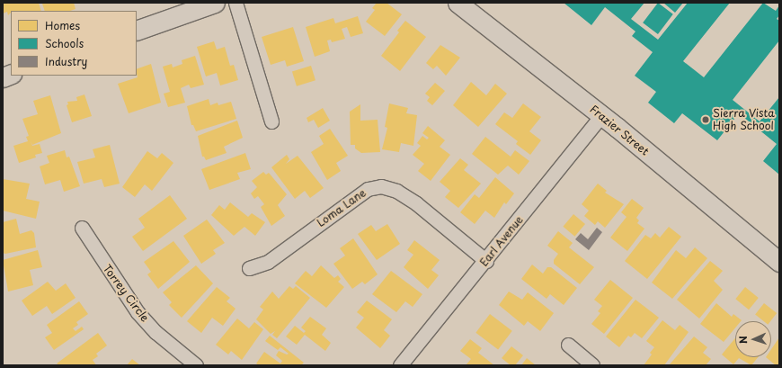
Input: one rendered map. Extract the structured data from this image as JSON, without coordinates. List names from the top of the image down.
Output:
{
  "streets": {
    "street": [
      "Frazier Street",
      "Loma Lane",
      "Earl Avenue",
      "Torrey Circle"
    ]
  },
  "crossings": [
    ["Frazier Street", "Earl Avenue"],
    ["Loma Lane", "Earl Avenue"]
  ],
  "places": ["Sierra Vista High School"],
  "legend": ["Homes", "Schools", "Industry"],
  "north": "left"
}
